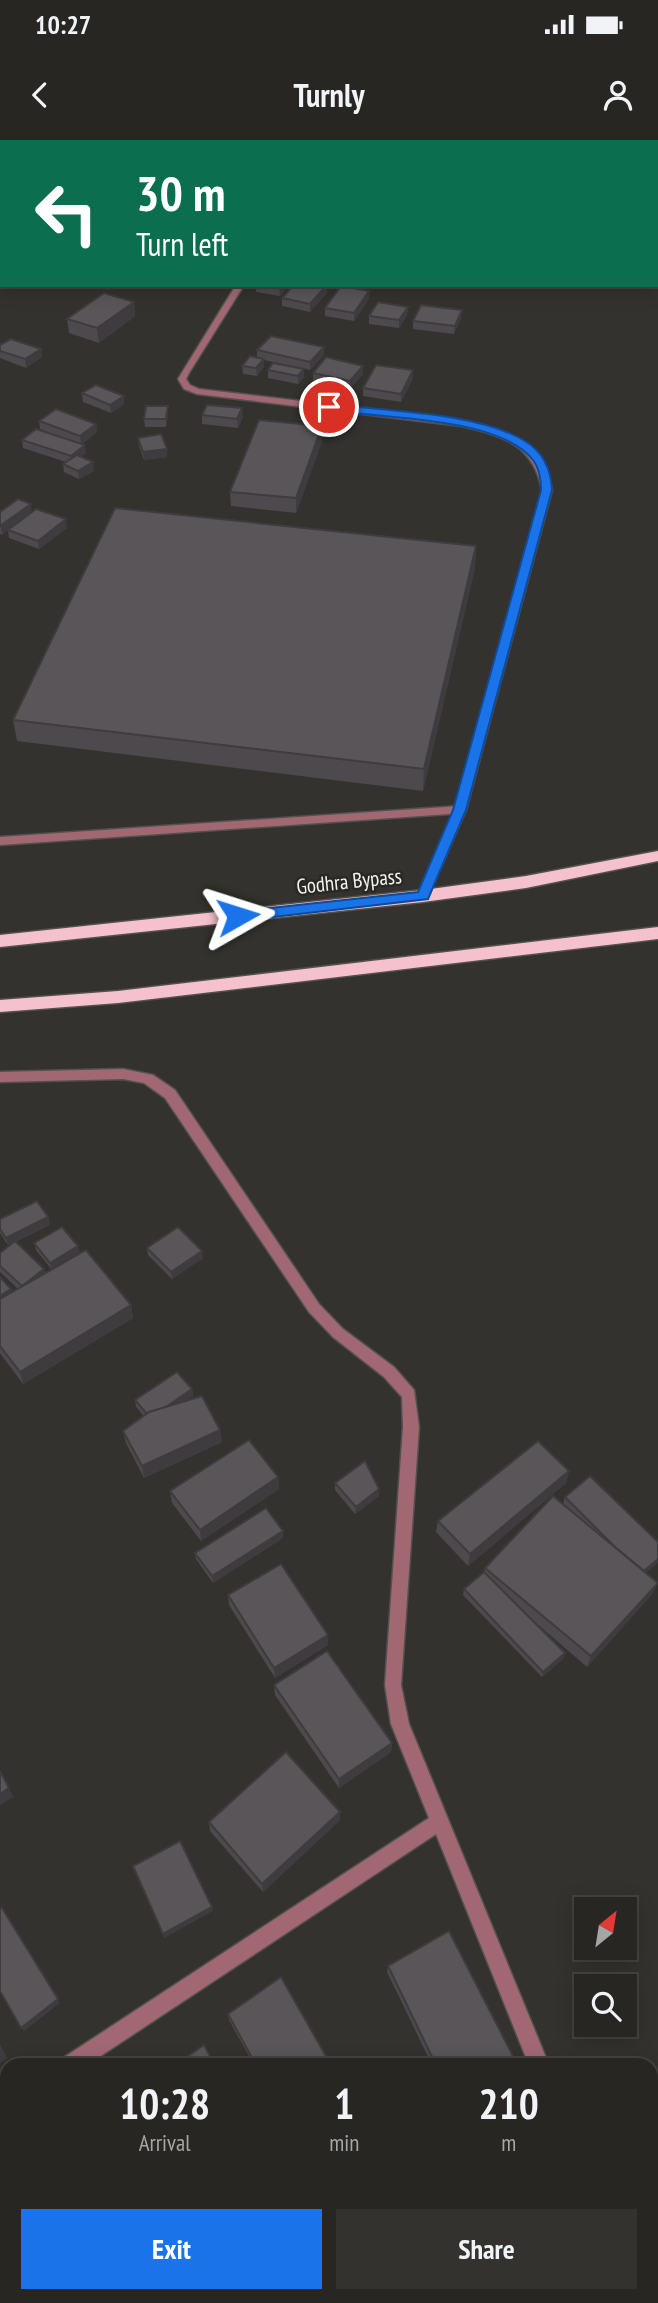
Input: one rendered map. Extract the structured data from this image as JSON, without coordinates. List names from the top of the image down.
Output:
{
  "streets": {
    "highway": ["Godhra Bypass"]
  },
  "north": "top right",
  "page": {
    "status": "10:27",
    "header": "Turnly",
    "turn": ["30 m", "Turn left"],
    "eta": [
      "10:28",
      "Arrival",
      "1",
      "min",
      "210",
      "m"
    ],
    "buttons": ["Exit", "Share"]
  }
}
